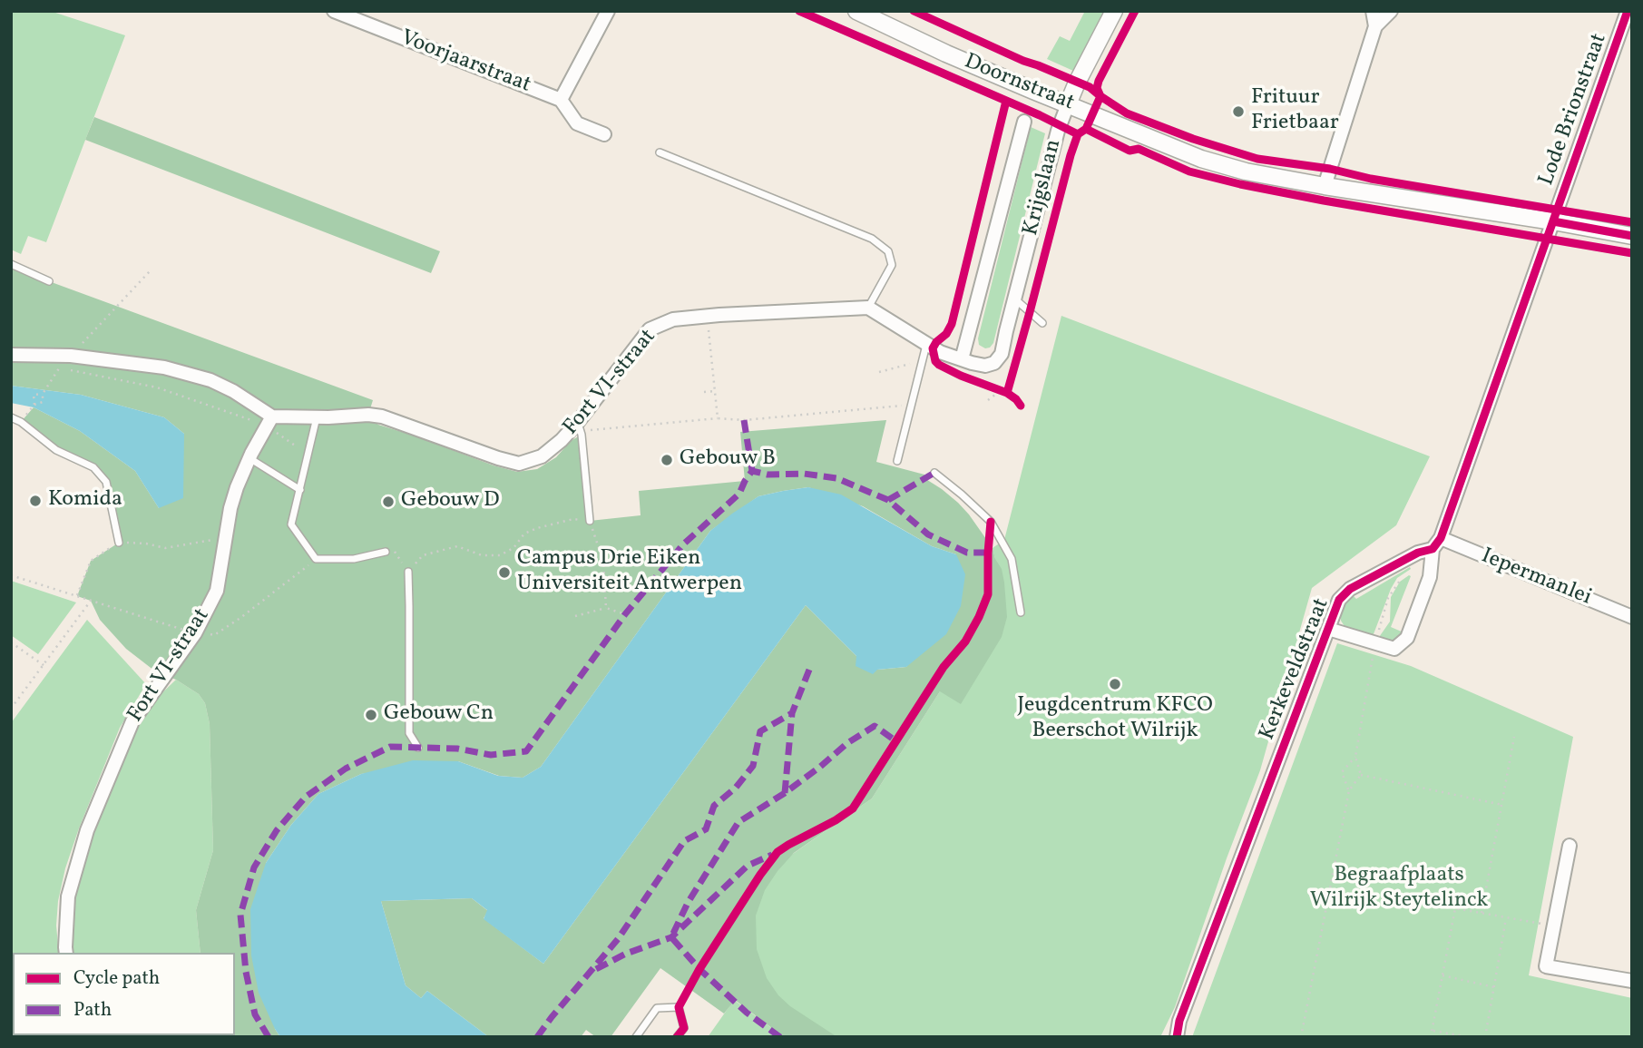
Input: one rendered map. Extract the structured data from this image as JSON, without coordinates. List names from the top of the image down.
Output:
{
  "streets": {
    "street": [
      "Voorjaarstraat",
      "Doornstraat",
      "Lode Brionstraat",
      "Krijgslaan",
      "Fort VI-straat",
      "Iepermanlei",
      "Kerkeveldstraat"
    ]
  },
  "crossings": [
    ["Doornstraat", "Lode Brionstraat"],
    ["Doornstraat", "Krijgslaan"],
    ["Doornstraat", "Kerkeveldstraat"],
    ["Lode Brionstraat", "Kerkeveldstraat"],
    ["Iepermanlei", "Kerkeveldstraat"]
  ],
  "parks": ["Begraafplaats Wilrijk Steytelinck"],
  "places": [
    "Frituur Frietbaar",
    "Gebouw B",
    "Komida",
    "Gebouw D",
    "Campus Drie Eiken Universiteit Antwerpen",
    "Jeugdcentrum KFCO Beerschot Wilrijk",
    "Gebouw Cn"
  ],
  "legend": ["Cycle path", "Path"]
}
